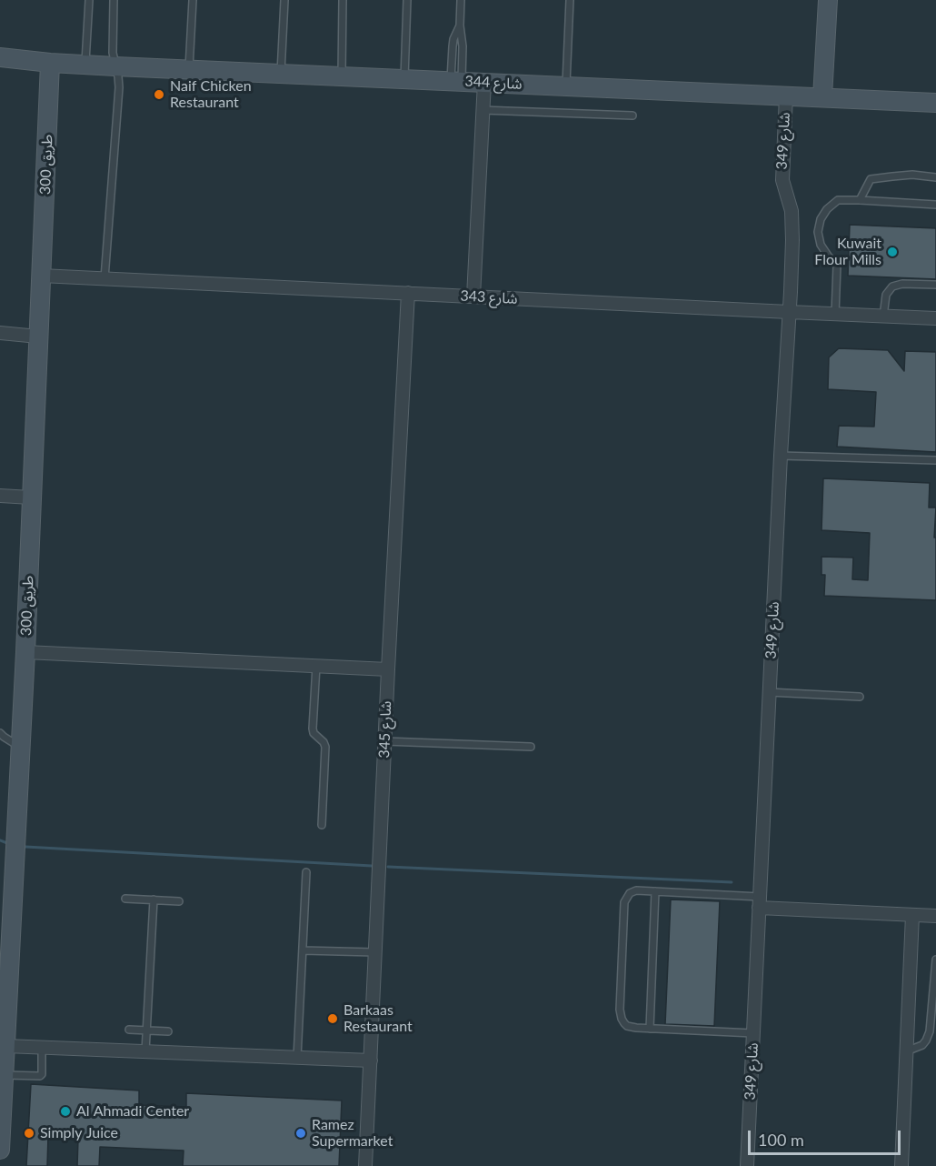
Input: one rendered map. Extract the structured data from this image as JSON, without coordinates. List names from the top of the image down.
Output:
{
  "streets": {
    "main road": ["شارع 344", "طريق 300"],
    "street": ["شارع 349", "شارع 343", "شارع 345"]
  },
  "crossings": [
    ["شارع 344", "شارع 349"],
    ["شارع 344", "طريق 300"],
    ["شارع 349", "شارع 343"],
    ["طريق 300", "شارع 343"],
    ["شارع 343", "شارع 345"]
  ],
  "places": [
    "Naif Chicken Restaurant",
    "Kuwait Flour Mills",
    "Barkaas Restaurant",
    "Al Ahmadi Center",
    "Simply Juice",
    "Ramez Supermarket"
  ],
  "scale_bar": "100 m"
}
